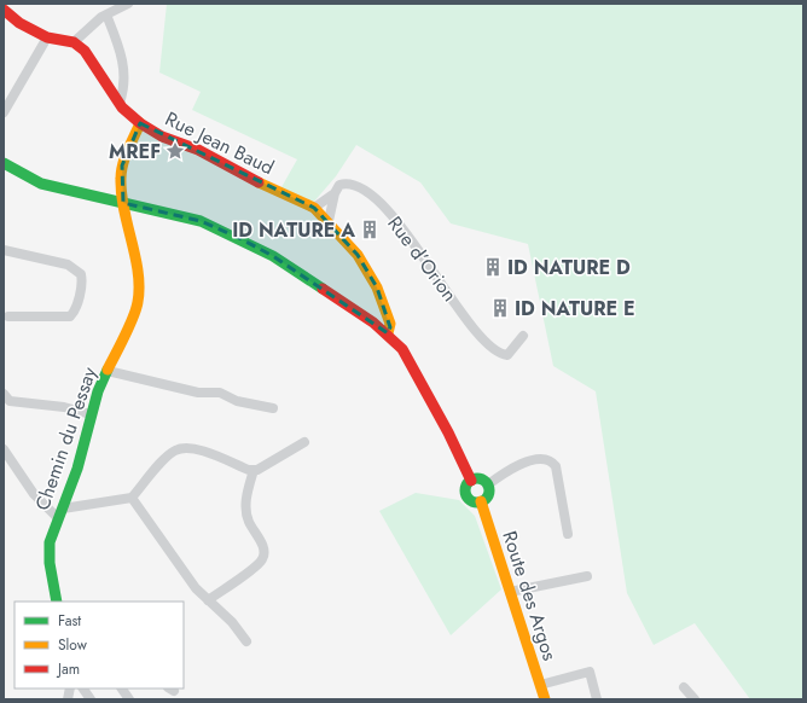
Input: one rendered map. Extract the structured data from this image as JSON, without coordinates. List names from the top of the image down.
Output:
{
  "streets": {
    "street": [
      "Rue Jean Baud",
      "Rue d’Orion",
      "Chemin du Pessay",
      "Route des Argos"
    ]
  },
  "crossings": [
    ["Rue Jean Baud", "Chemin du Pessay"]
  ],
  "places": {
    "place": ["MREF"],
    "building": ["ID NATURE A", "ID NATURE D", "ID NATURE E"]
  },
  "legend": ["Fast", "Slow", "Jam"]
}
